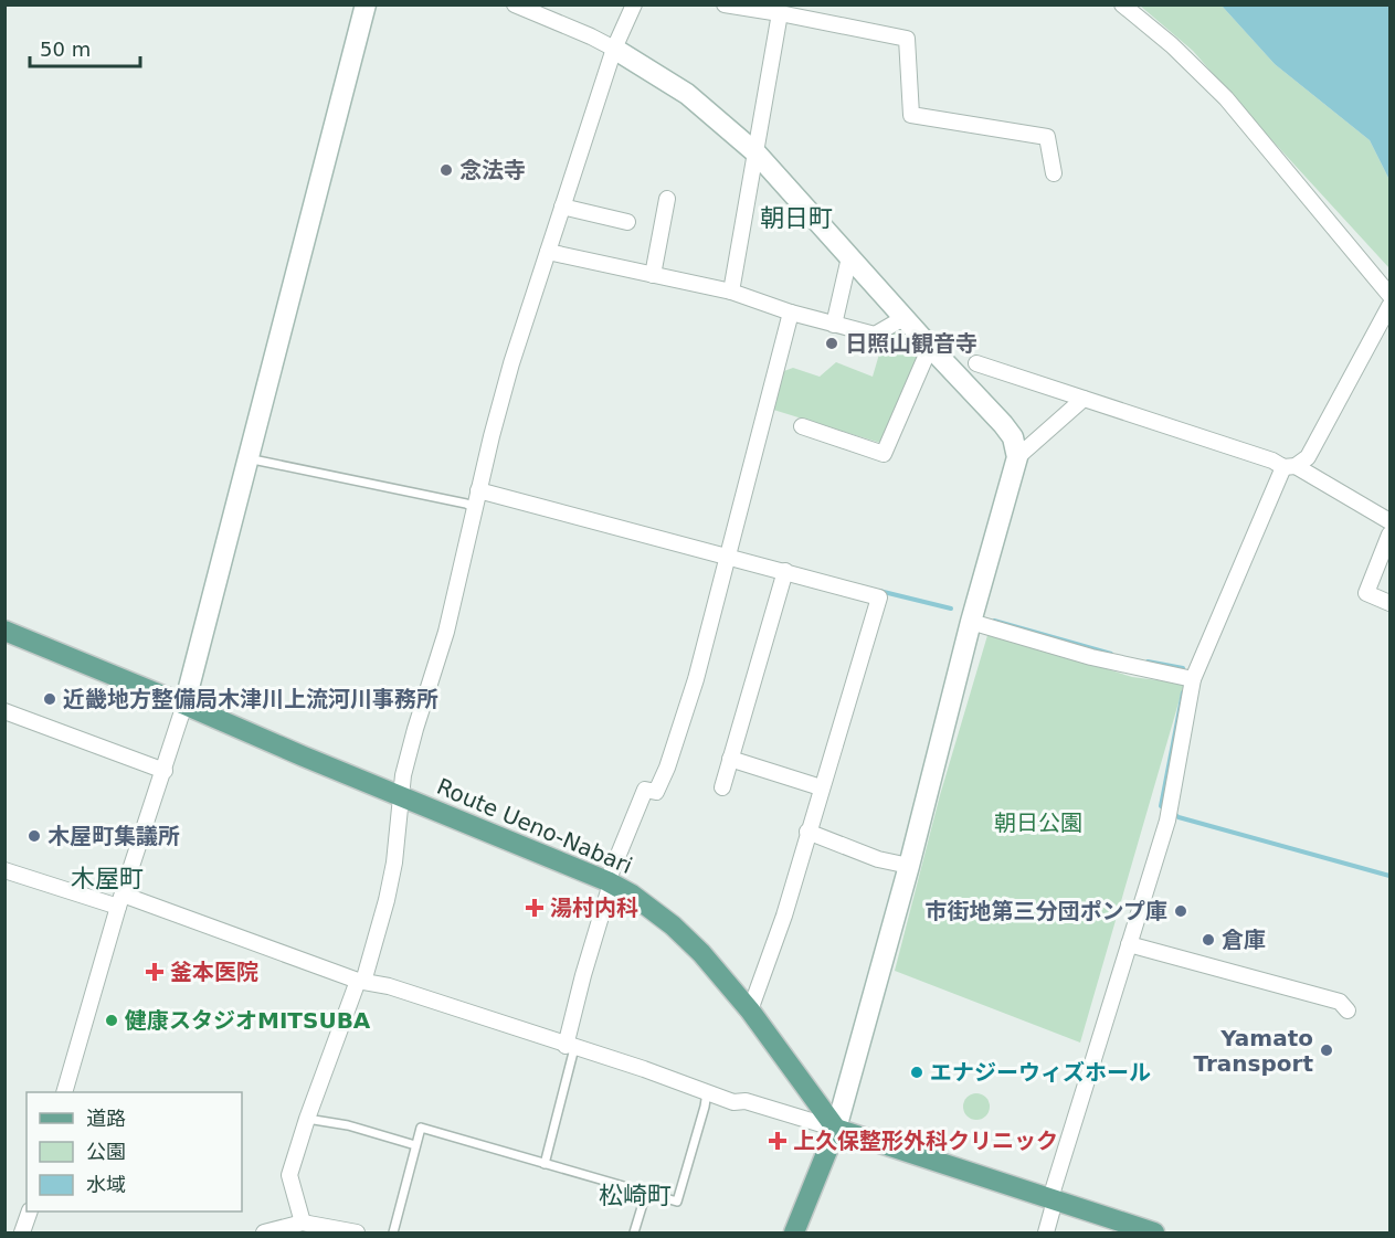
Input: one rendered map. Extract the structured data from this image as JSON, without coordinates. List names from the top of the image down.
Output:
{
  "streets": {
    "main road": ["Route Ueno-Nabari"]
  },
  "districts": ["朝日町", "木屋町", "松崎町"],
  "parks": ["朝日公園"],
  "places": {
    "other": [
      "念法寺",
      "日照山観音寺",
      "近畿地方整備局木津川上流河川事務所",
      "木屋町集議所",
      "市街地第三分団ポンプ庫",
      "倉庫",
      "健康スタジオMITSUBA",
      "Yamato Transport",
      "エナジーウィズホール"
    ],
    "health": ["湯村内科", "釜本医院", "上久保整形外科クリニック"]
  },
  "legend": ["道路", "公園", "水域"],
  "scale_bar": "50 m"
}
